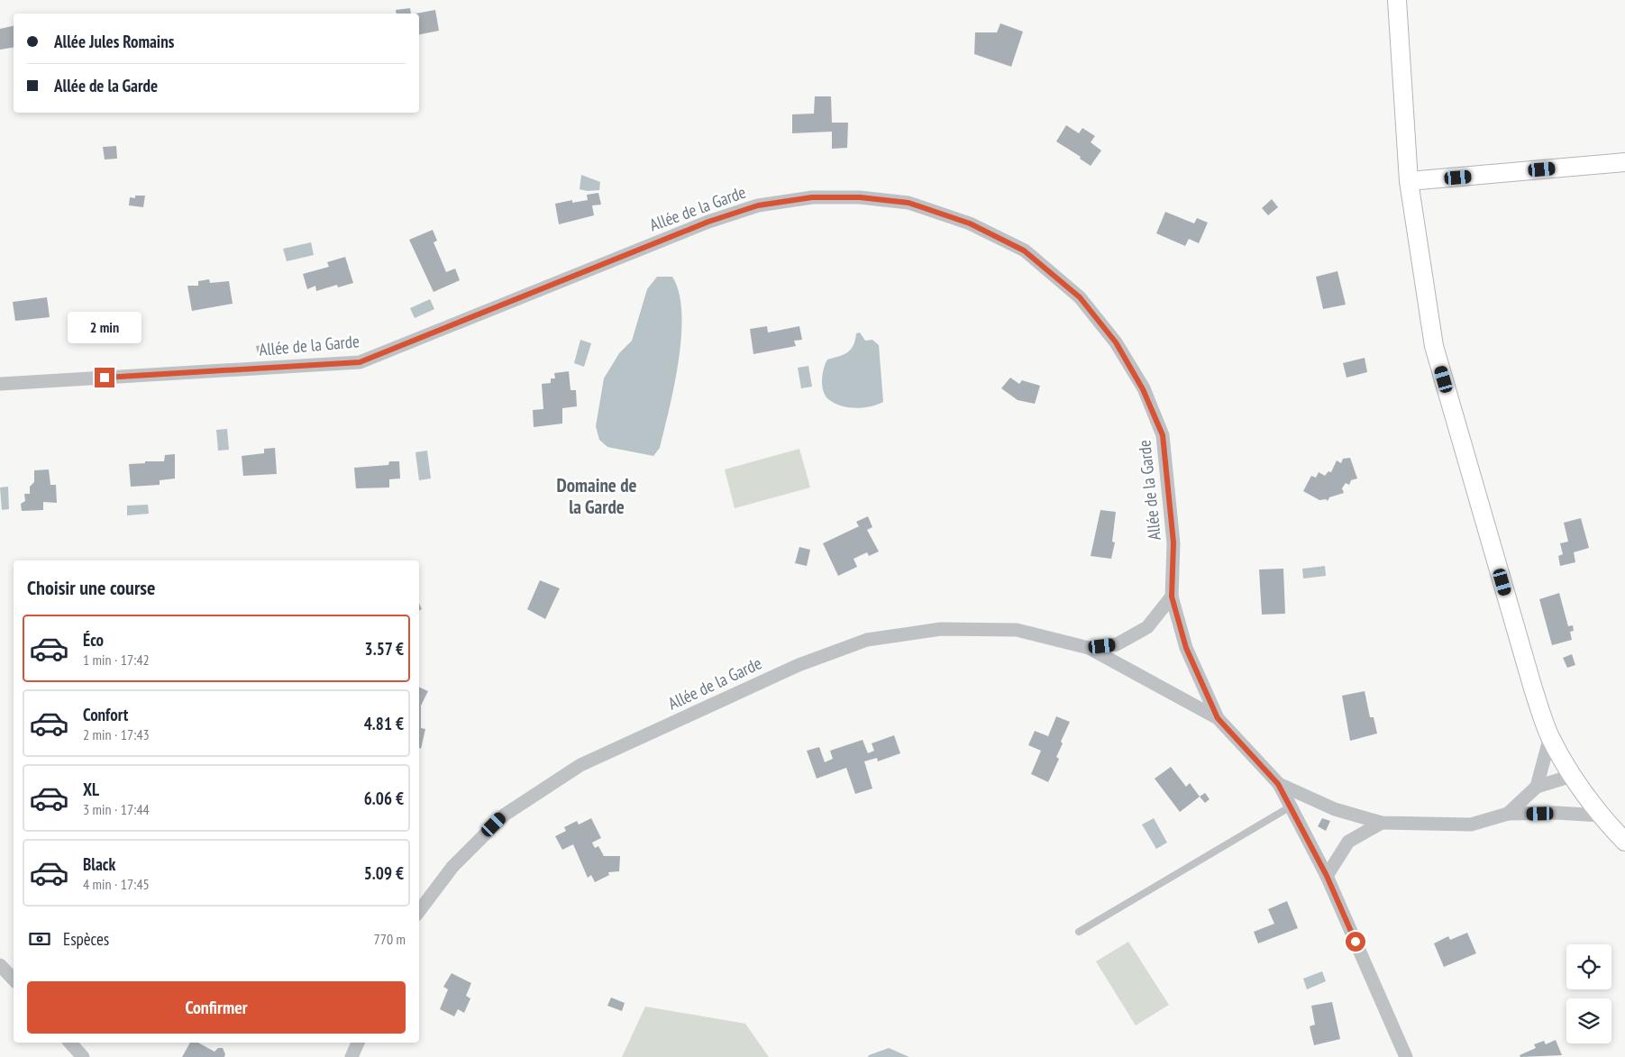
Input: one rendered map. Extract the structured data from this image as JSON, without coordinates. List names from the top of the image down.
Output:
{
  "streets": {
    "street": ["Allée de la Garde"]
  },
  "districts": ["Domaine de la Garde"],
  "page": {
    "banner": ["Allée Jules Romains", "Allée de la Garde"],
    "bubble": "2 min",
    "heading": "Choisir une course",
    "list": [
      {
        "name": "Éco",
        "note": "1 min · 17:42",
        "value": "3.57 €"
      },
      {
        "name": "Confort",
        "note": "2 min · 17:43",
        "value": "4.81 €"
      },
      {
        "name": "XL",
        "note": "3 min · 17:44",
        "value": "6.06 €"
      },
      {
        "name": "Black",
        "note": "4 min · 17:45",
        "value": "5.09 €"
      }
    ],
    "pay": ["Espèces", "770 m"],
    "buttons": "Confirmer"
  }
}
